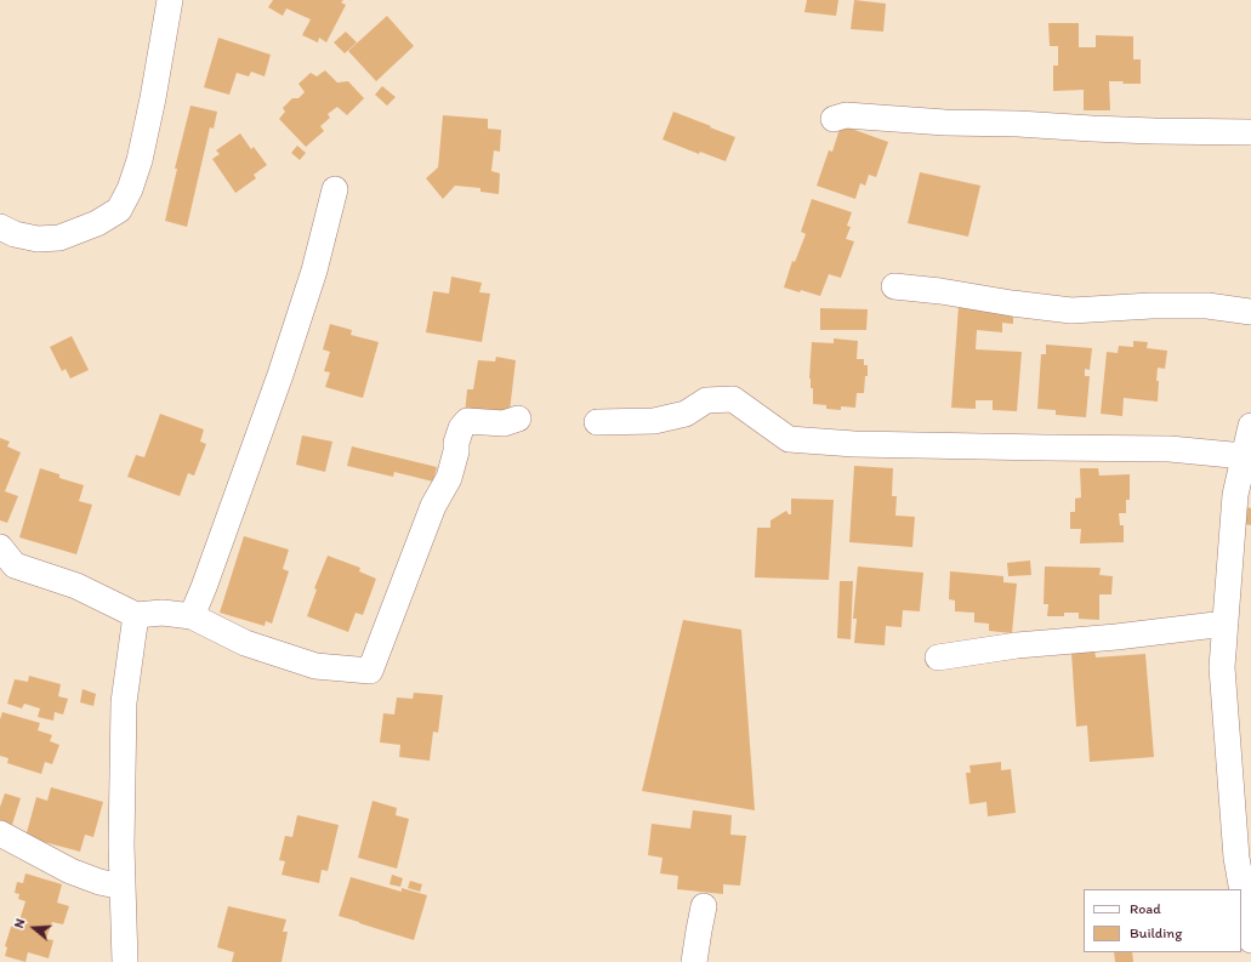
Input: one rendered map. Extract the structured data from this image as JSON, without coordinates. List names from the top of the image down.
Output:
{
  "legend": ["Road", "Building"],
  "north": "left"
}
